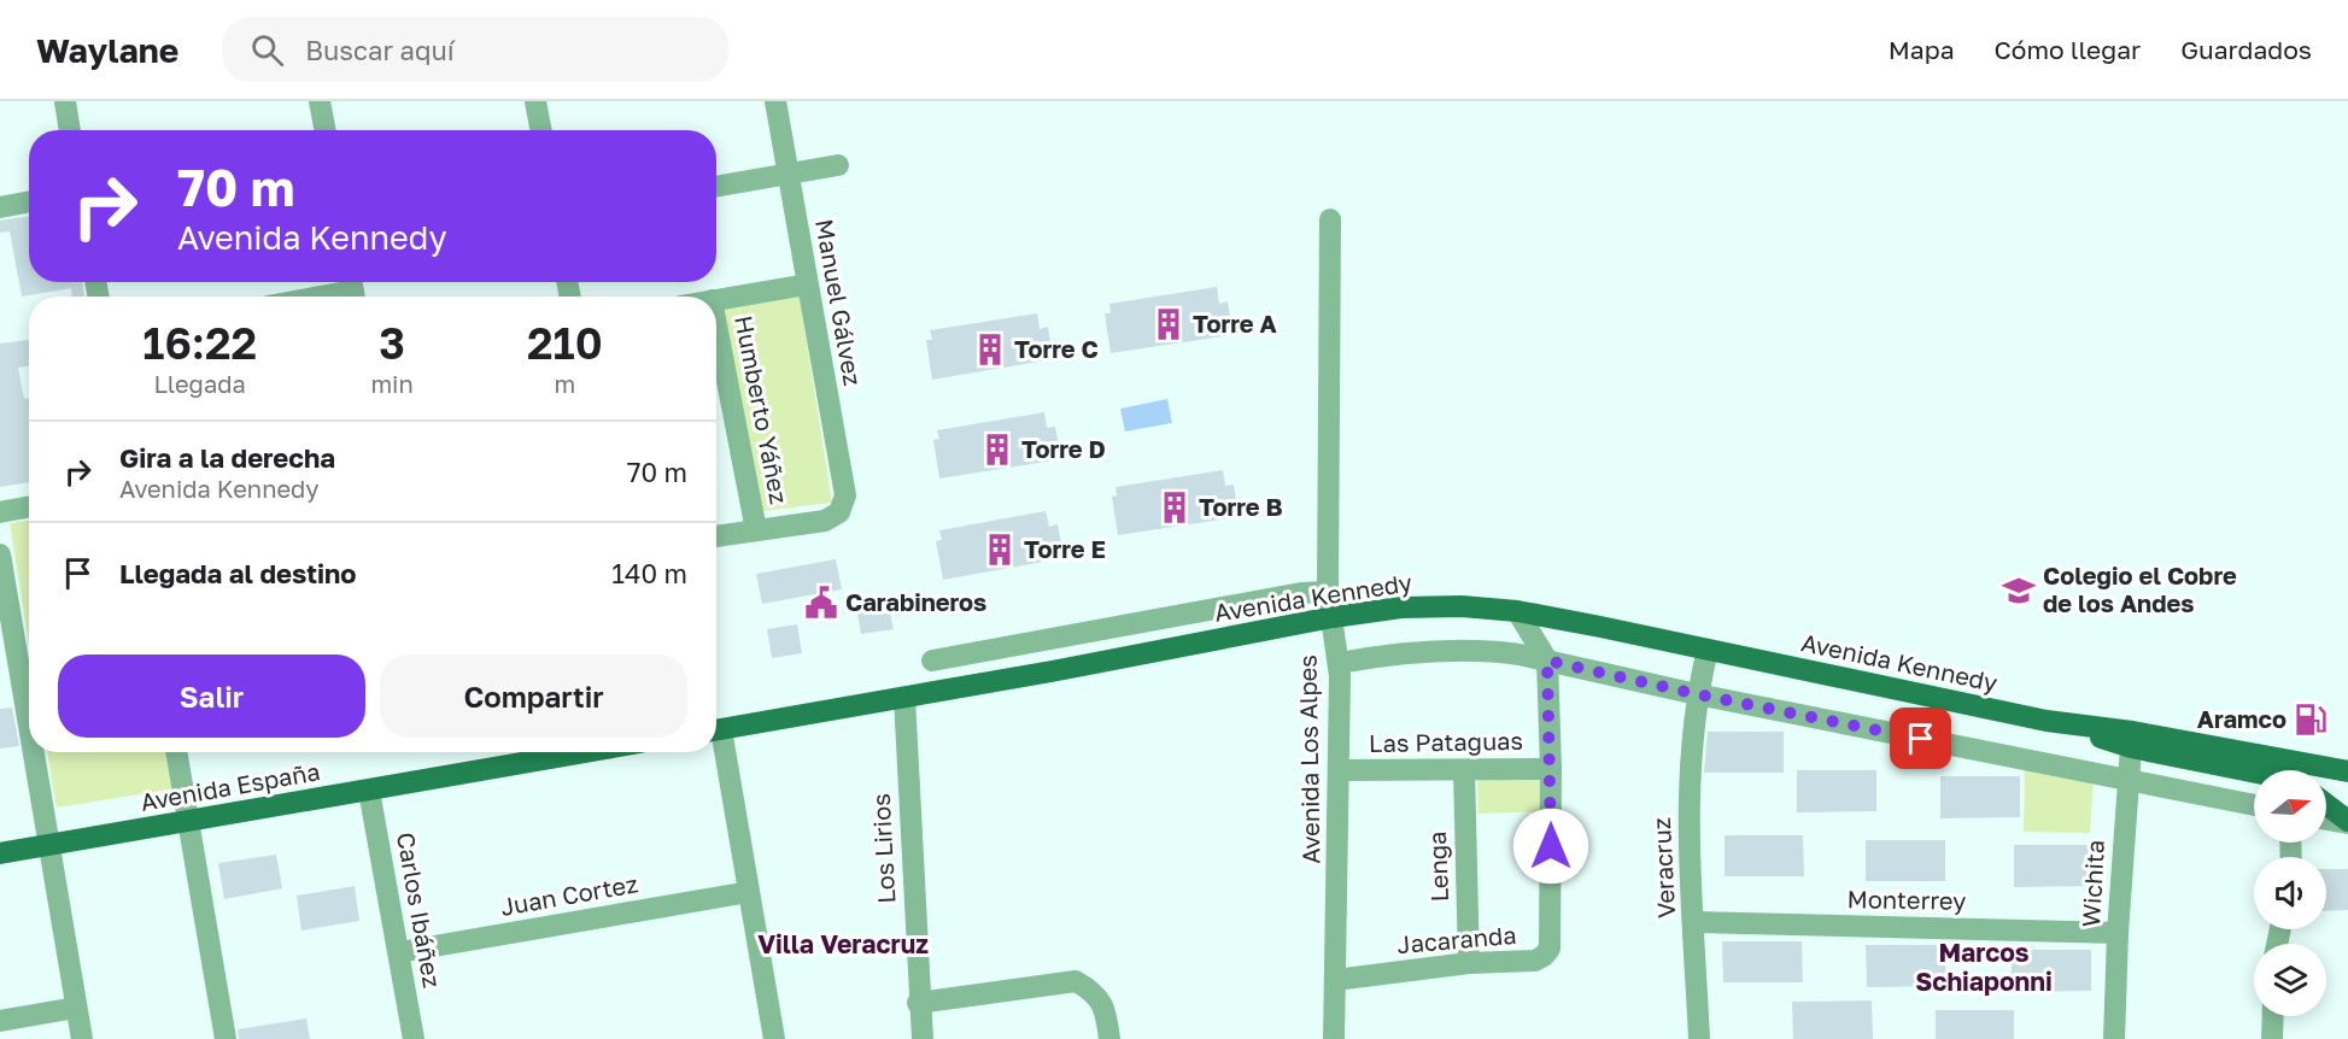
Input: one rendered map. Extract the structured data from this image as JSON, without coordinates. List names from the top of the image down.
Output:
{
  "streets": {
    "main road": ["Avenida Kennedy", "Avenida España"],
    "street": [
      "Manuel Gálvez",
      "Humberto Yáñez",
      "Las Pataguas",
      "Avenida Los Alpes",
      "Los Lirios",
      "Lenga",
      "Veracruz",
      "Wichita",
      "Juan Cortez",
      "Monterrey",
      "Carlos Ibáñez",
      "Jacaranda"
    ]
  },
  "crossings": [
    ["Manuel Gálvez", "Humberto Yáñez"],
    ["Avenida Kennedy", "Avenida Los Alpes"],
    ["Avenida Kennedy", "Los Lirios"],
    ["Avenida Kennedy", "Veracruz"],
    ["Avenida Kennedy", "Wichita"],
    ["Las Pataguas", "Avenida Los Alpes"],
    ["Las Pataguas", "Lenga"],
    ["Las Pataguas", "Jacaranda"],
    ["Avenida Los Alpes", "Jacaranda"],
    ["Avenida España", "Carlos Ibáñez"],
    ["Lenga", "Jacaranda"],
    ["Veracruz", "Monterrey"],
    ["Wichita", "Monterrey"],
    ["Juan Cortez", "Carlos Ibáñez"]
  ],
  "districts": ["Villa Veracruz", "Marcos Schiaponni"],
  "places": {
    "building": [
      "Torre A",
      "Torre C",
      "Torre D",
      "Torre B",
      "Torre E"
    ],
    "school or university": ["Colegio el Cobre de los Andes"],
    "public building": ["Carabineros"],
    "fuel station": ["Aramco"]
  },
  "north": "right",
  "page": {
    "header": "Waylane",
    "search": "Buscar aquí",
    "nav": ["Mapa", "Cómo llegar", "Guardados"],
    "turn": ["70 m", "Avenida Kennedy"],
    "eta": [
      "16:22",
      "Llegada",
      "3",
      "min",
      "210",
      "m"
    ],
    "list": [
      {
        "name": "Gira a la derecha",
        "note": "Avenida Kennedy",
        "value": "70 m"
      },
      {
        "name": "Llegada al destino",
        "value": "140 m"
      }
    ],
    "buttons": ["Salir", "Compartir"]
  }
}
